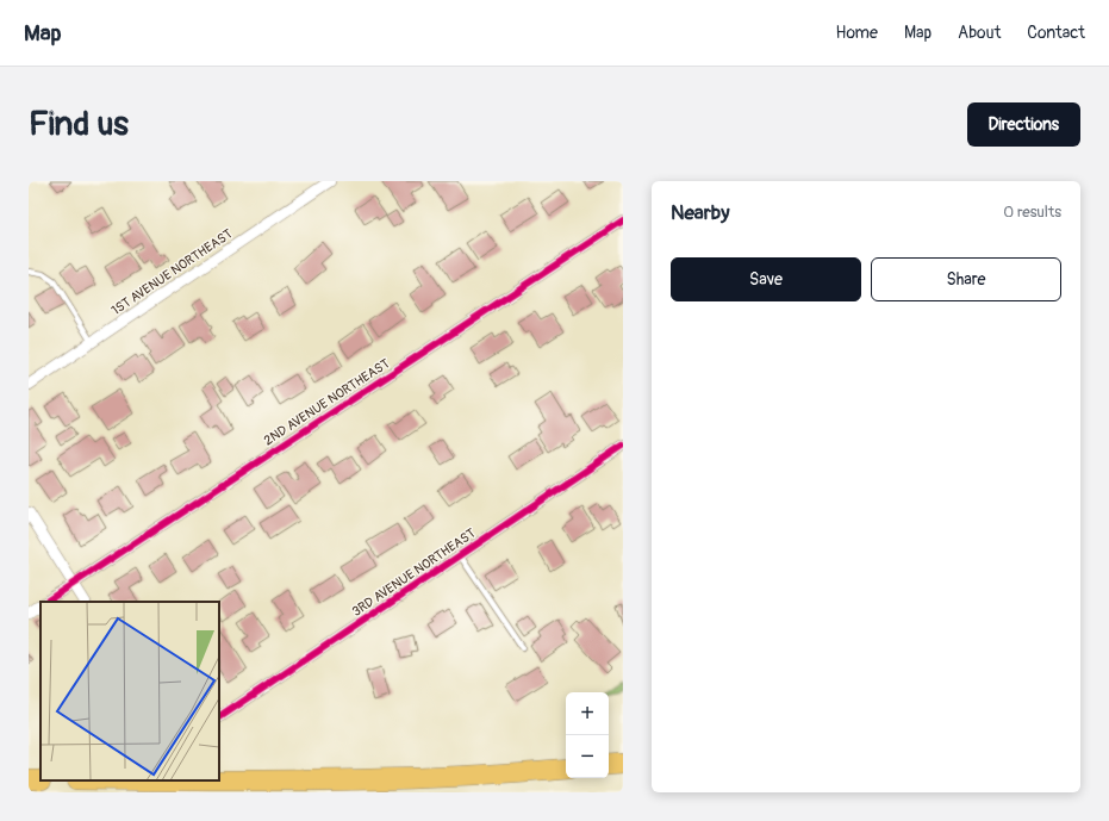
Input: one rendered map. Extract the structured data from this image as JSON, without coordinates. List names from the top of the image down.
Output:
{
  "streets": {
    "street": ["1ST AVENUE NORTHEAST", "2ND AVENUE NORTHEAST", "3RD AVENUE NORTHEAST"]
  },
  "page": {
    "header": "Map",
    "nav": [
      "Home",
      "Map",
      "About",
      "Contact"
    ],
    "buttons": [
      "Directions",
      ["Save", "Share"]
    ],
    "title": "Find us",
    "heading": ["Nearby", "0 results"],
    "map_buttons": ["+", "−"]
  }
}
